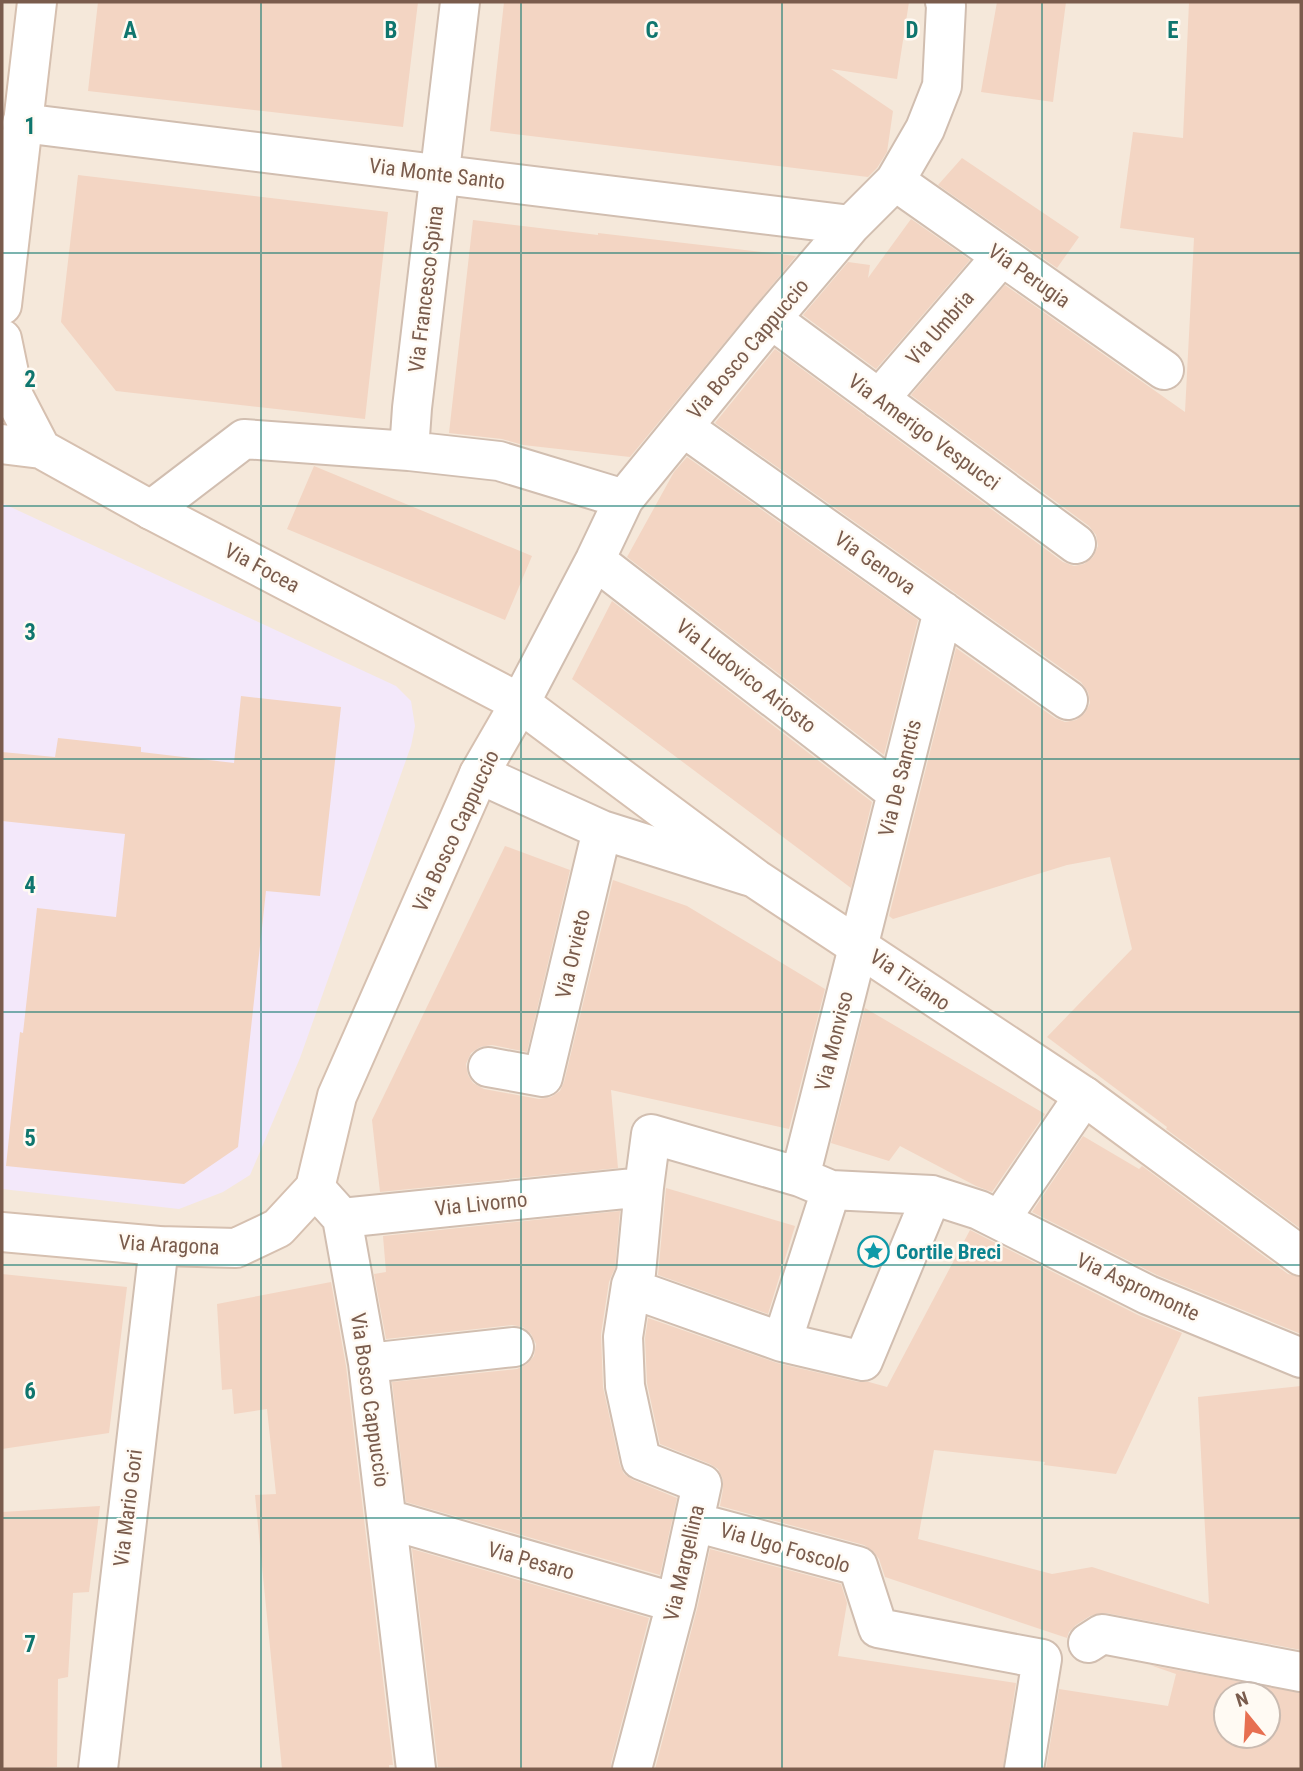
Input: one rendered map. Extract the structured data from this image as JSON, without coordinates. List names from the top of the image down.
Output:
{
  "streets": {
    "street": [
      "Via Monte Santo",
      "Via Perugia",
      "Via Francesco Spina",
      "Via Umbria",
      "Via Bosco Cappuccio",
      "Via Amerigo Vespucci",
      "Via Genova",
      "Via Focea",
      "Via Ludovico Ariosto",
      "Via De Sanctis",
      "Via Orvieto",
      "Via Tiziano",
      "Via Monviso",
      "Via Livorno",
      "Via Aragona",
      "Via Aspromonte",
      "Via Mario Gori",
      "Via Ugo Foscolo",
      "Via Pesaro",
      "Via Margellina"
    ]
  },
  "crossings": [
    ["Via Monte Santo", "Via Francesco Spina"],
    ["Via Monte Santo", "Via Bosco Cappuccio"],
    ["Via Perugia", "Via Umbria"],
    ["Via Perugia", "Via Bosco Cappuccio"],
    ["Via Umbria", "Via Amerigo Vespucci"],
    ["Via Bosco Cappuccio", "Via Amerigo Vespucci"],
    ["Via Bosco Cappuccio", "Via Genova"],
    ["Via Bosco Cappuccio", "Via Focea"],
    ["Via Bosco Cappuccio", "Via Ludovico Ariosto"],
    ["Via Bosco Cappuccio", "Via Tiziano"],
    ["Via Bosco Cappuccio", "Via Livorno"],
    ["Via Bosco Cappuccio", "Via Aragona"],
    ["Via Bosco Cappuccio", "Via Pesaro"],
    ["Via Genova", "Via De Sanctis"],
    ["Via Focea", "Via Tiziano"],
    ["Via Ludovico Ariosto", "Via De Sanctis"],
    ["Via De Sanctis", "Via Tiziano"],
    ["Via De Sanctis", "Via Monviso"],
    ["Via Tiziano", "Via Monviso"],
    ["Via Monviso", "Via Aspromonte"],
    ["Via Livorno", "Via Aspromonte"],
    ["Via Aragona", "Via Mario Gori"],
    ["Via Ugo Foscolo", "Via Margellina"],
    ["Via Pesaro", "Via Margellina"]
  ],
  "places": {
    "place": ["Cortile Breci"]
  },
  "north": "top",
  "grid": {
    "columns": [
      "A",
      "B",
      "C",
      "D",
      "E"
    ],
    "rows": [
      "1",
      "2",
      "3",
      "4",
      "5",
      "6",
      "7"
    ]
  }
}
